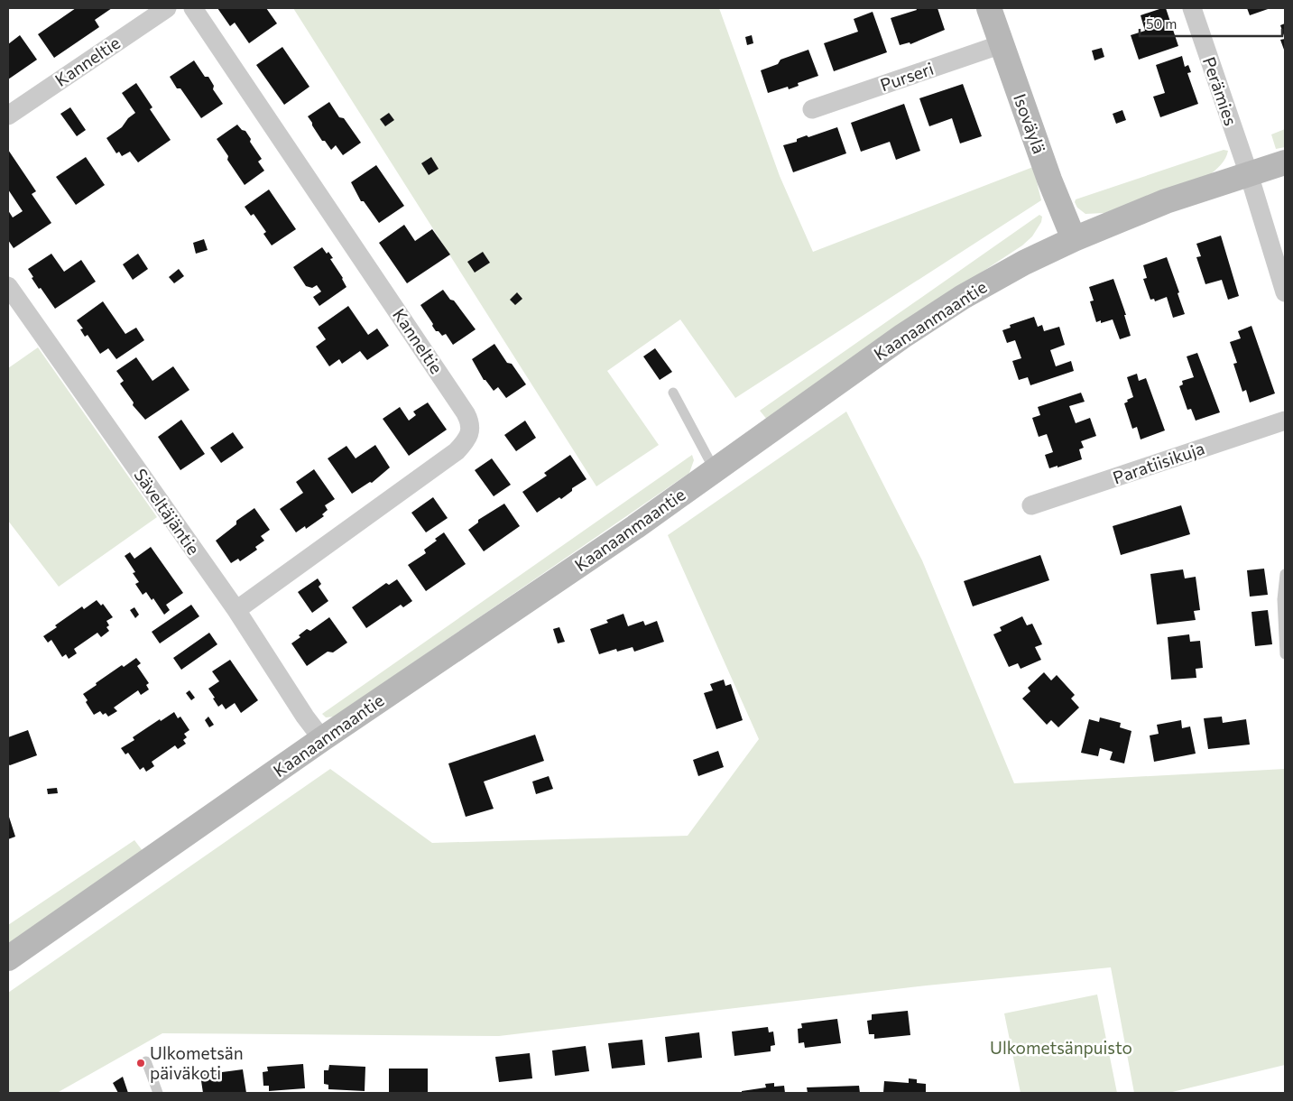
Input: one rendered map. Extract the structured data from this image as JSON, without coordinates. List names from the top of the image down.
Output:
{
  "streets": {
    "street": [
      "Kanneltie",
      "Purseri",
      "Perämies",
      "Isoväylä",
      "Kaanaanmaantie",
      "Paratiisikuja",
      "Säveltäjäntie"
    ]
  },
  "crossings": [
    ["Kanneltie", "Säveltäjäntie"],
    ["Purseri", "Isoväylä"],
    ["Perämies", "Kaanaanmaantie"],
    ["Isoväylä", "Kaanaanmaantie"],
    ["Kaanaanmaantie", "Säveltäjäntie"]
  ],
  "parks": ["Ulkometsänpuisto"],
  "places": ["Ulkometsän päiväkoti"],
  "scale_bar": "50 m"
}
